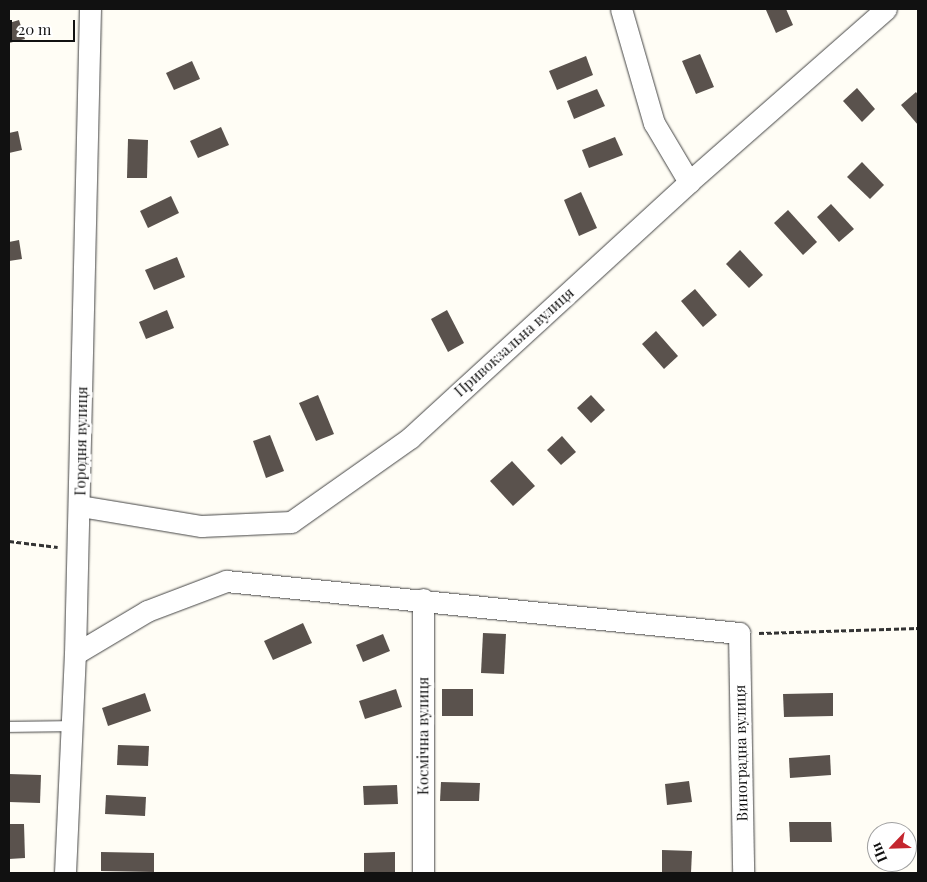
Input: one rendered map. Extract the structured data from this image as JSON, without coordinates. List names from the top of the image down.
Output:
{
  "streets": {
    "street": [
      "Привокзальна вулиця",
      "Городня вулиця",
      "Космічна вулиця",
      "Виноградна вулиця"
    ]
  },
  "crossings": [
    ["Привокзальна вулиця", "Городня вулиця"]
  ],
  "scale_bar": "20 m",
  "north": "bottom left"
}
